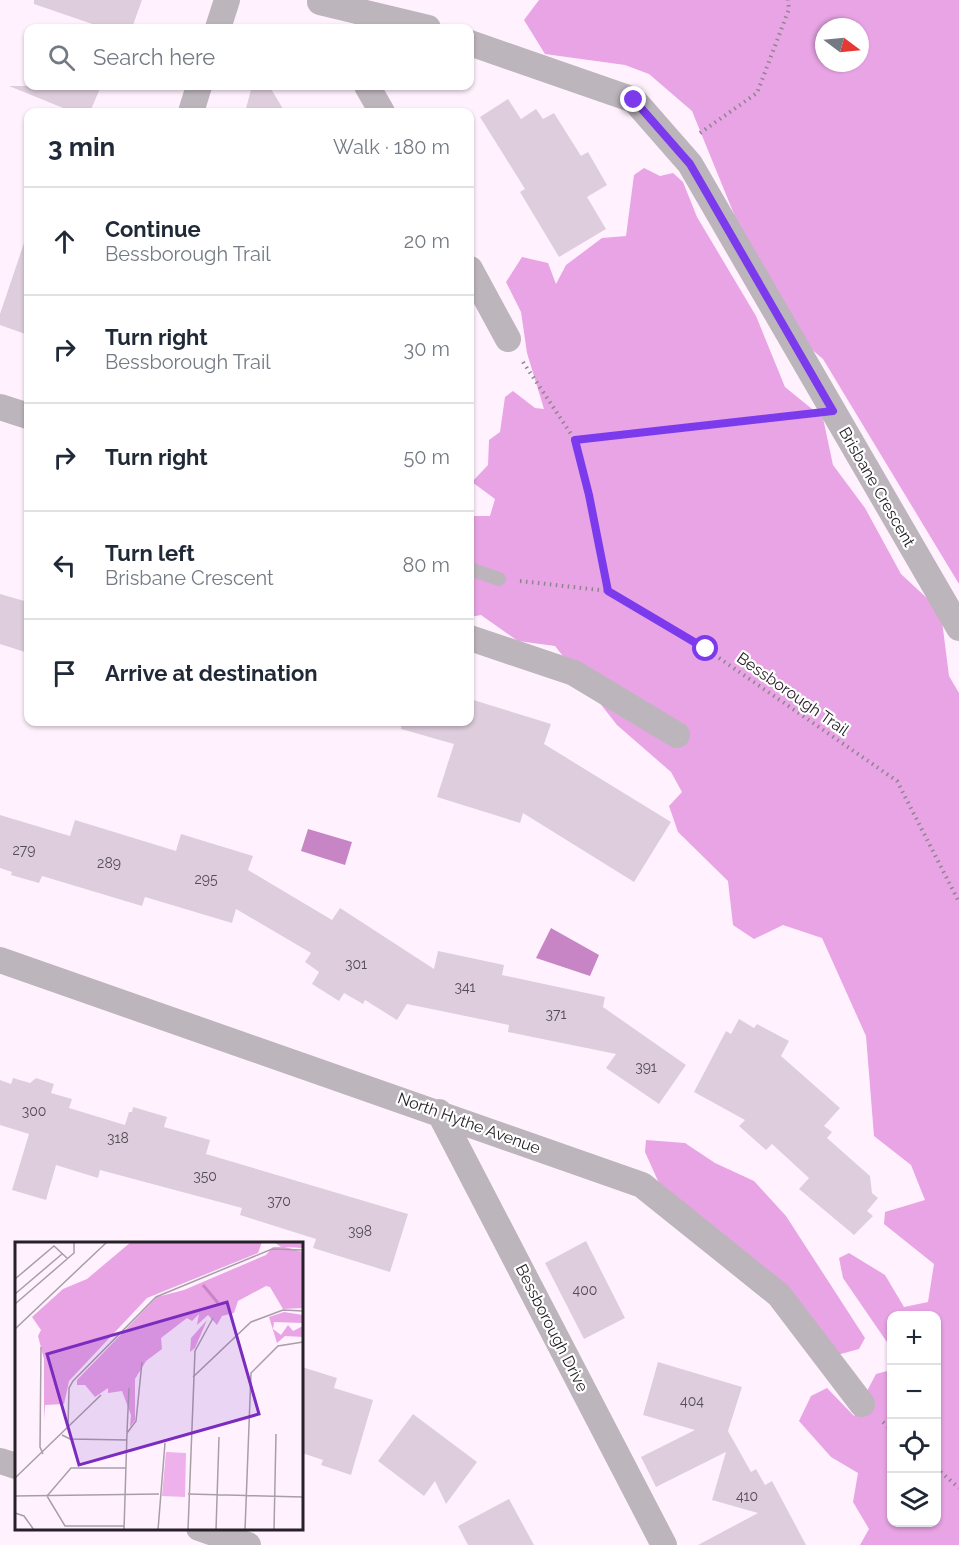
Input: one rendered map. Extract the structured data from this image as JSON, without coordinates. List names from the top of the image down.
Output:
{
  "streets": {
    "street": ["Brisbane Crescent", "North Hythe Avenue", "Bessborough Drive"],
    "path": ["Bessborough Trail"]
  },
  "crossings": [
    ["North Hythe Avenue", "Bessborough Drive"]
  ],
  "house_numbers": [
    "279",
    "289",
    "295",
    "301",
    "341",
    "371",
    "391",
    "300",
    "318",
    "350",
    "370",
    "398",
    "400",
    "404",
    "410"
  ],
  "north": "right",
  "page": {
    "search": "Search here",
    "heading": ["3 min", "Walk · 180 m"],
    "list": [
      ["Continue", "Bessborough Trail", "20 m"],
      ["Turn right", "Bessborough Trail", "30 m"],
      ["Turn right", "50 m"],
      ["Turn left", "Brisbane Crescent", "80 m"],
      "Arrive at destination"
    ],
    "map_buttons": ["+", "−"]
  }
}
